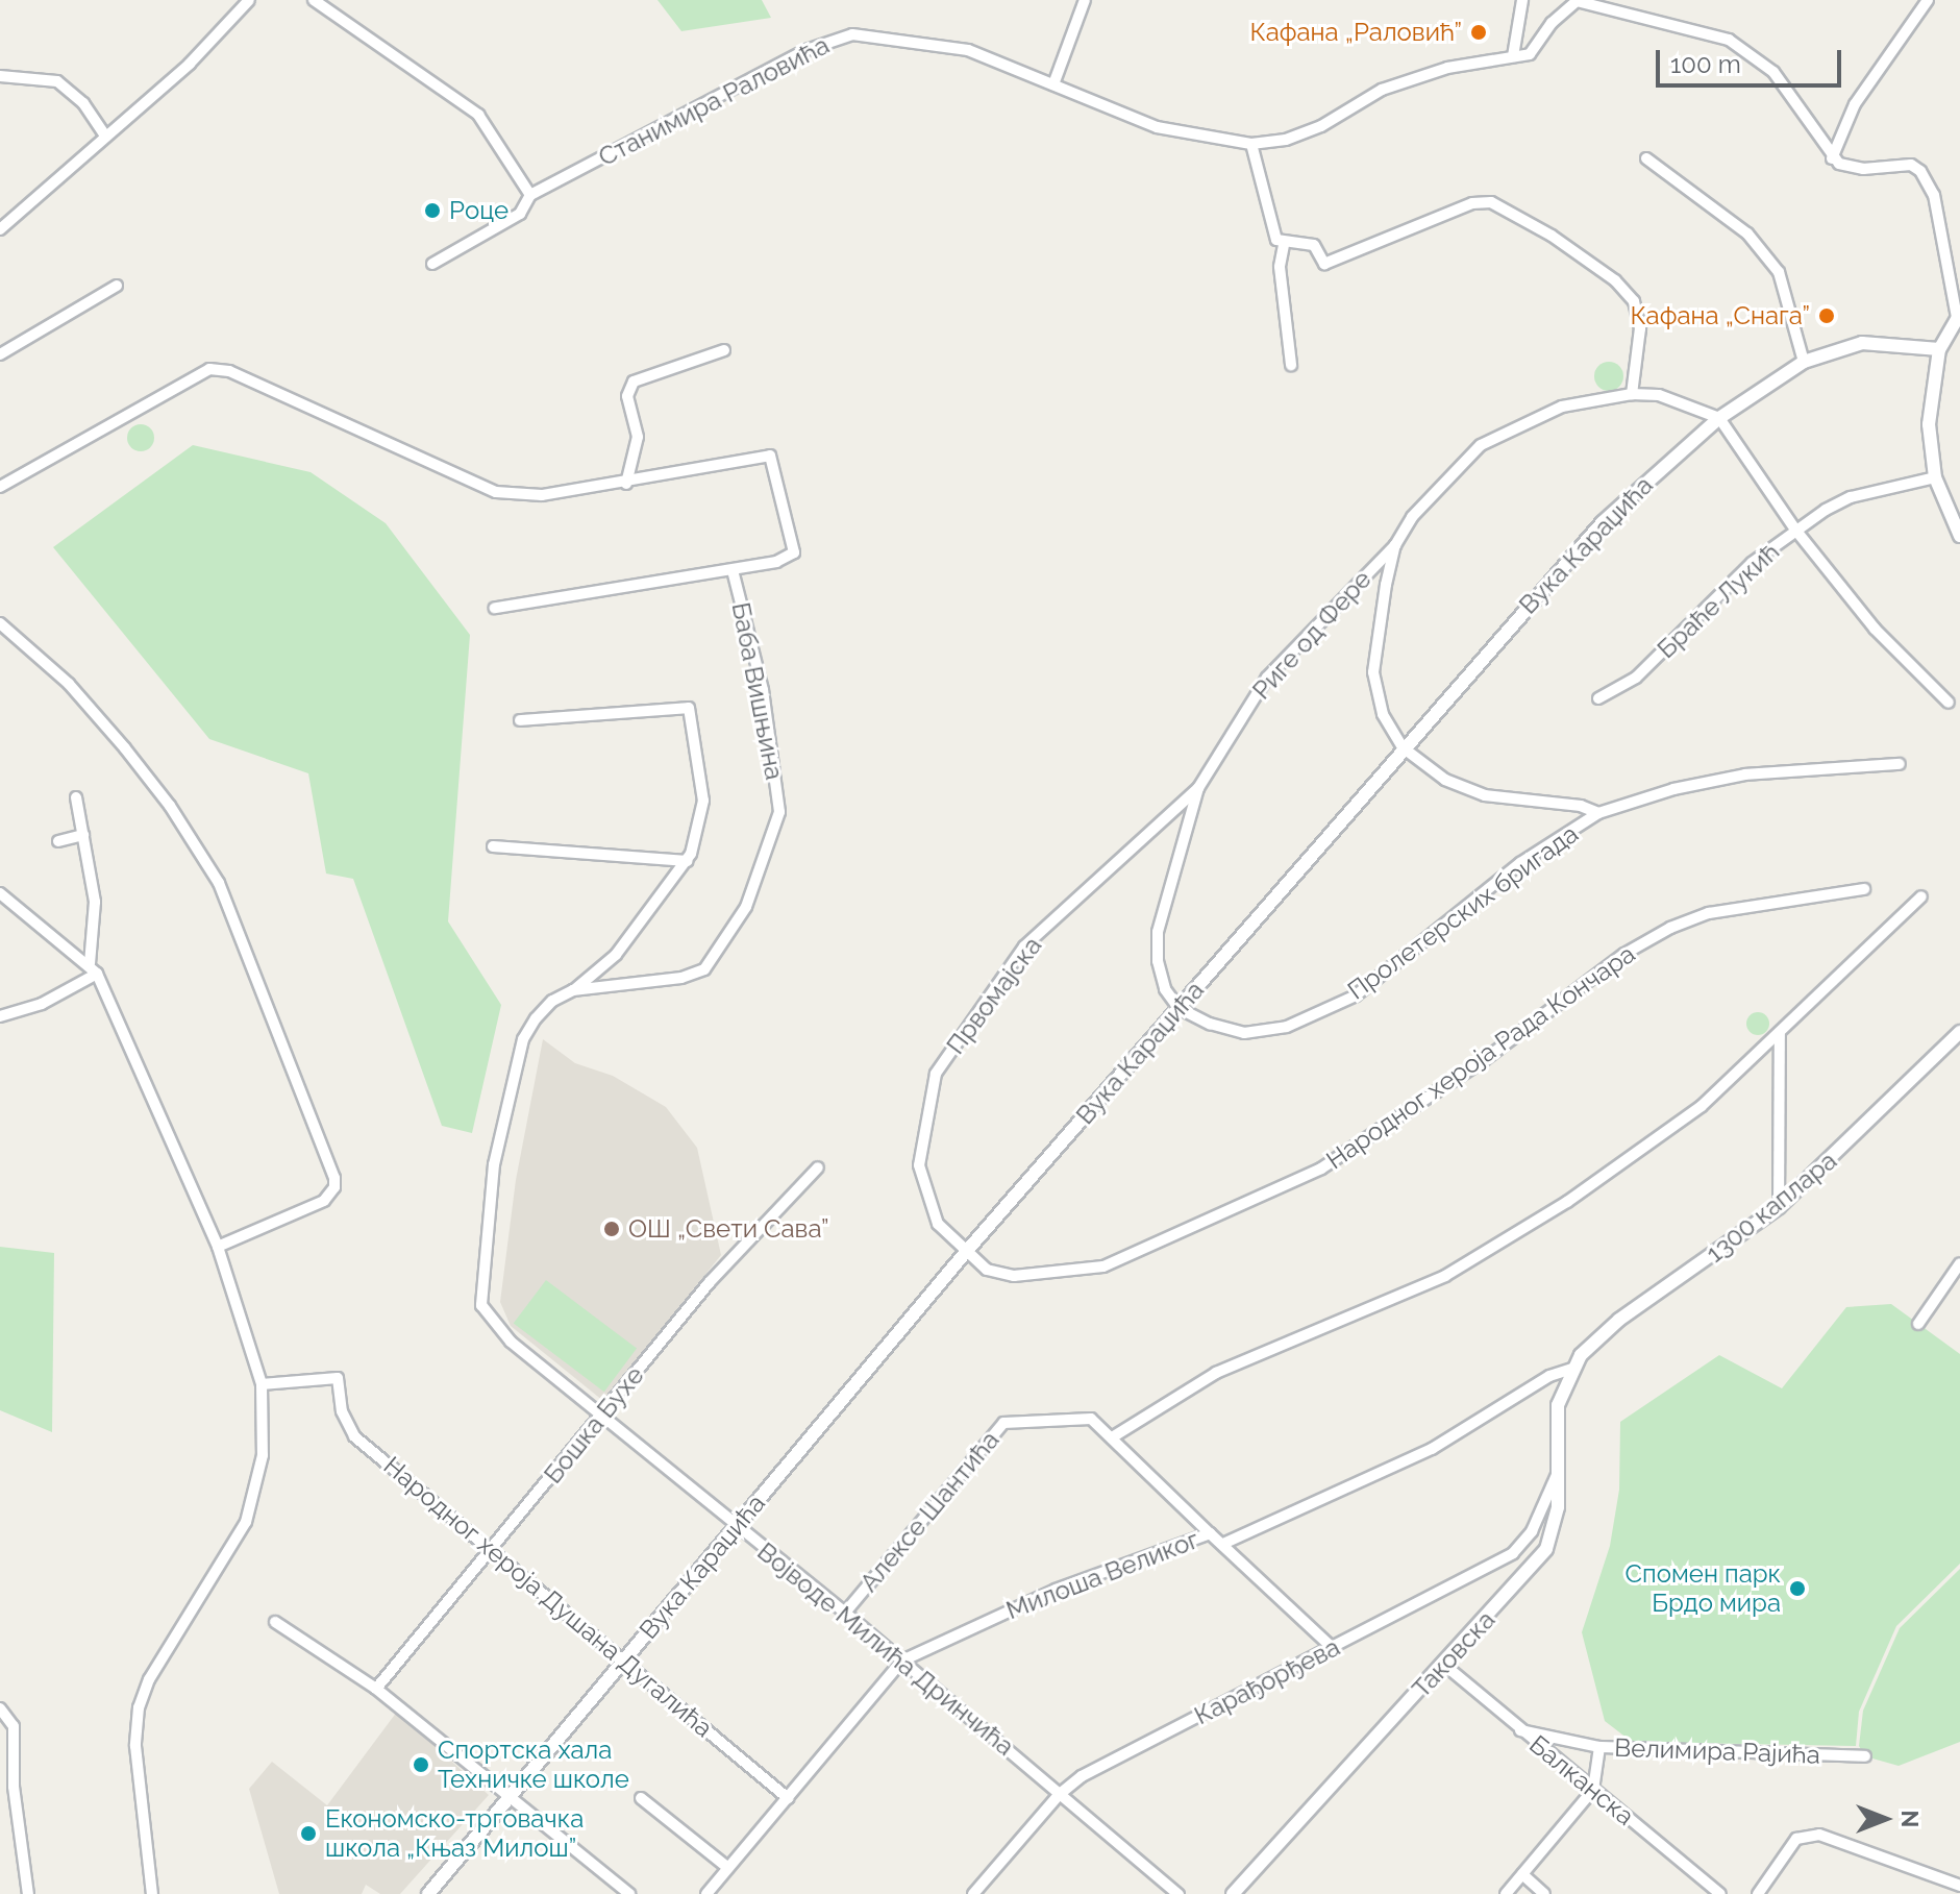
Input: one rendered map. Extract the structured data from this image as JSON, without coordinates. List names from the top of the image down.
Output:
{
  "streets": {
    "street": [
      "Станимира Раловића",
      "Вука Караџића",
      "Браће Лукић",
      "Риге од Фере",
      "Баба Вишњина",
      "Пролетерских бригада",
      "Првомајска",
      "Народног хероја Рада Кончара",
      "1300 каплара",
      "Бошка Бухе",
      "Алексе Шантића",
      "Милоша Великог",
      "Народног хероја Душана Дугалића",
      "Војводе Милића Дринчића",
      "Таковска",
      "Карађорђева",
      "Велимира Рајића",
      "Балканска"
    ]
  },
  "crossings": [
    ["Вука Караџића", "Риге од Фере"],
    ["Вука Караџића", "Пролетерских бригада"],
    ["Вука Караџића", "Првомајска"],
    ["Вука Караџића", "Народног хероја Рада Кончара"],
    ["Вука Караџића", "Народног хероја Душана Дугалића"],
    ["Вука Караџића", "Војводе Милића Дринчића"],
    ["Риге од Фере", "Пролетерских бригада"],
    ["Риге од Фере", "Првомајска"],
    ["Баба Вишњина", "Војводе Милића Дринчића"],
    ["Првомајска", "Народног хероја Рада Кончара"],
    ["1300 каплара", "Милоша Великог"],
    ["1300 каплара", "Таковска"],
    ["Бошка Бухе", "Народног хероја Душана Дугалића"],
    ["Бошка Бухе", "Војводе Милића Дринчића"],
    ["Алексе Шантића", "Милоша Великог"],
    ["Алексе Шантића", "Војводе Милића Дринчића"],
    ["Милоша Великог", "Народног хероја Душана Дугалића"],
    ["Милоша Великог", "Војводе Милића Дринчића"],
    ["Милоша Великог", "Таковска"],
    ["Војводе Милића Дринчића", "Карађорђева"],
    ["Таковска", "Карађорђева"],
    ["Таковска", "Балканска"],
    ["Велимира Рајића", "Балканска"]
  ],
  "places": [
    "Кафана „Раловић”",
    "Роце",
    "Кафана „Снага”",
    "ОШ „Свети Сава”",
    "Спомен парк Брдо мира",
    "Спортска хала Техничке школе",
    "Економско-трговачка школа „Књаз Милош”"
  ],
  "scale_bar": "100 m",
  "north": "right"
}
